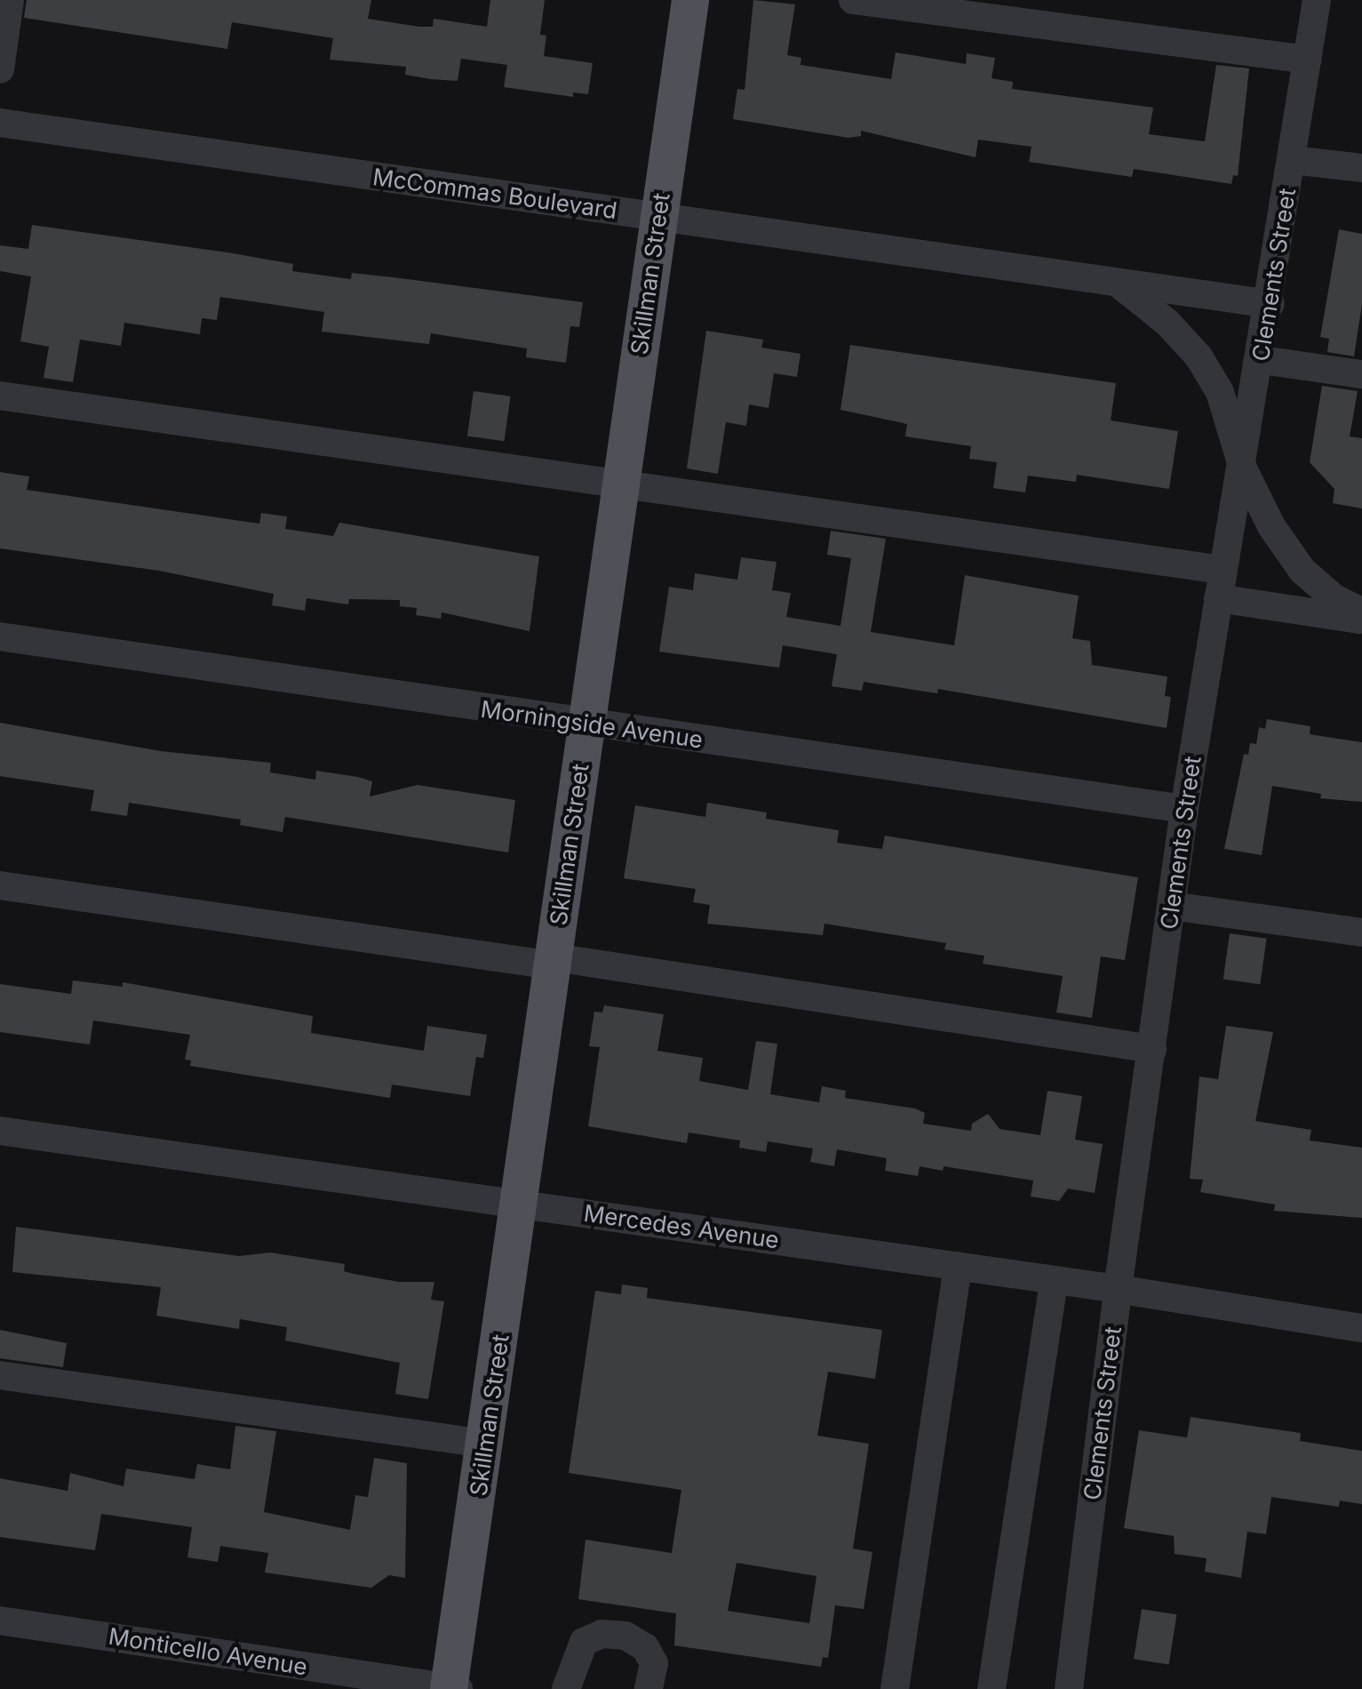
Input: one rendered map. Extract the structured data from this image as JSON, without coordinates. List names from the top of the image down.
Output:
{
  "streets": {
    "main road": ["Skillman Street"],
    "street": [
      "McCommas Boulevard",
      "Clements Street",
      "Morningside Avenue",
      "Mercedes Avenue",
      "Monticello Avenue"
    ]
  },
  "crossings": [
    ["McCommas Boulevard", "Skillman Street"],
    ["McCommas Boulevard", "Clements Street"],
    ["Skillman Street", "Morningside Avenue"],
    ["Skillman Street", "Mercedes Avenue"],
    ["Skillman Street", "Monticello Avenue"],
    ["Clements Street", "Morningside Avenue"],
    ["Clements Street", "Mercedes Avenue"]
  ]
}
